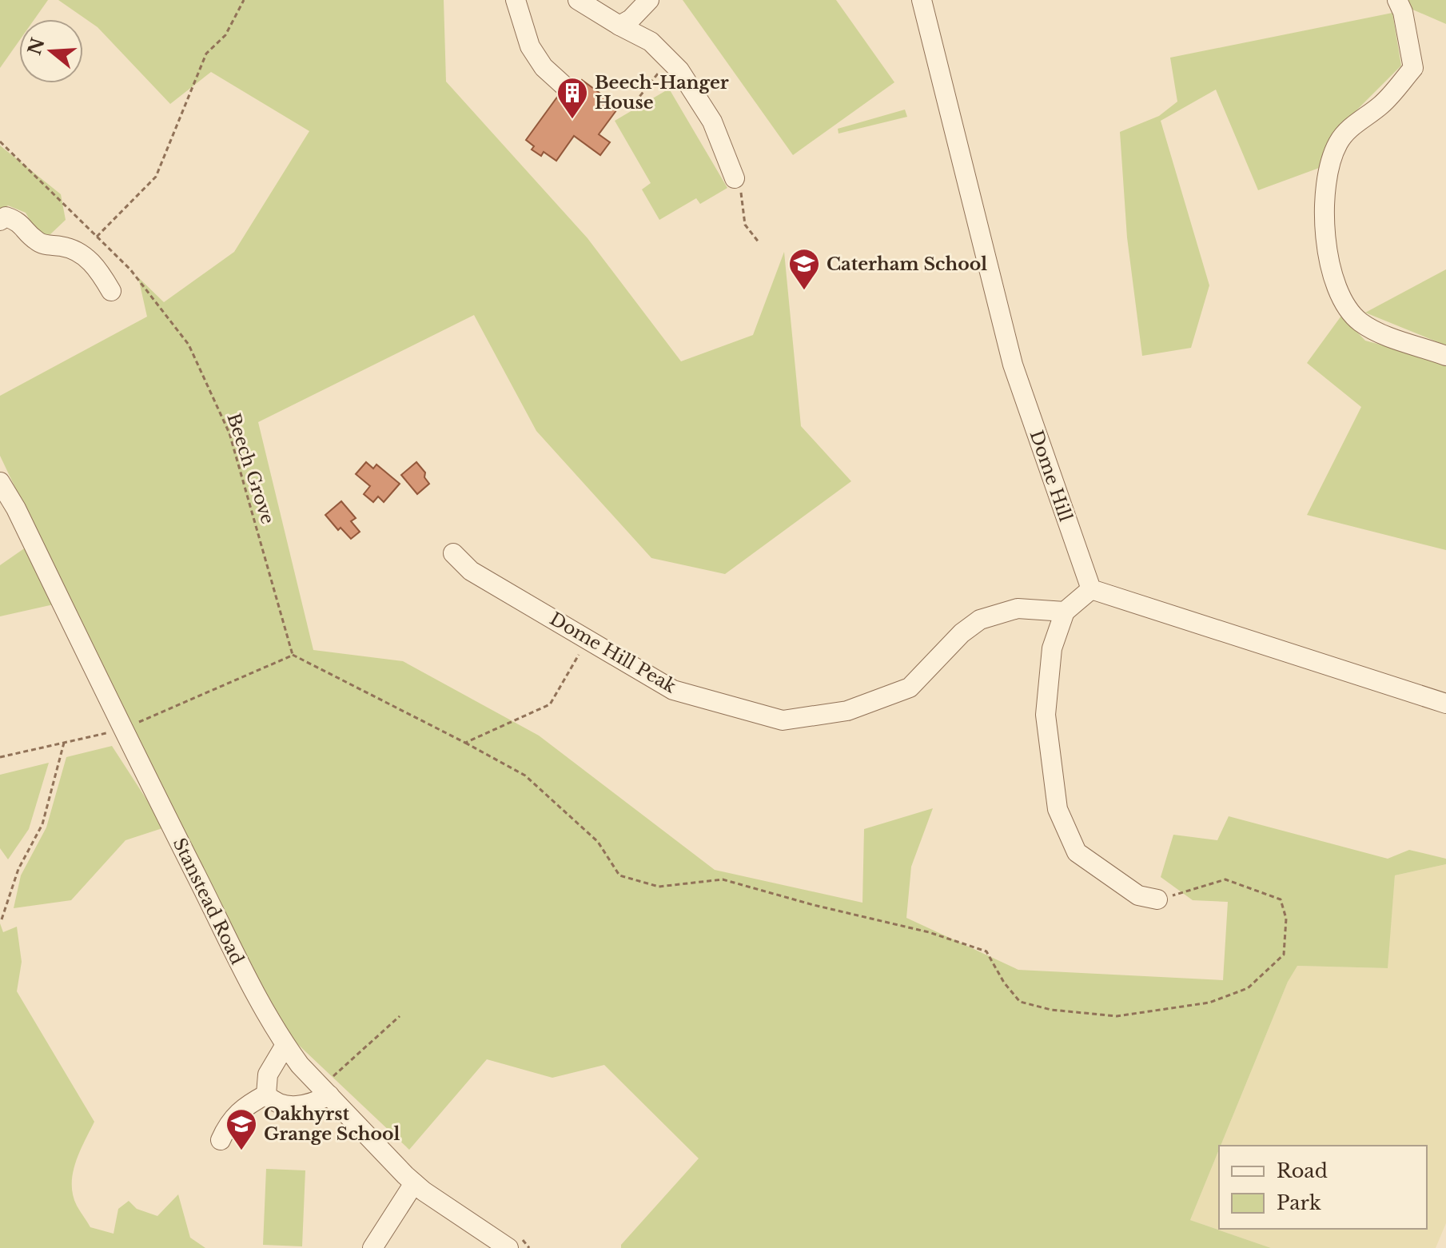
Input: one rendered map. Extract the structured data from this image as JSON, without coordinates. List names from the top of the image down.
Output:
{
  "streets": {
    "street": ["Dome Hill", "Dome Hill Peak", "Stanstead Road"],
    "path": ["Beech Grove"]
  },
  "places": {
    "building": ["Beech-Hanger House"],
    "school or university": ["Caterham School", "Oakhyrst Grange School"]
  },
  "legend": ["Road", "Park"],
  "north": "left"
}
